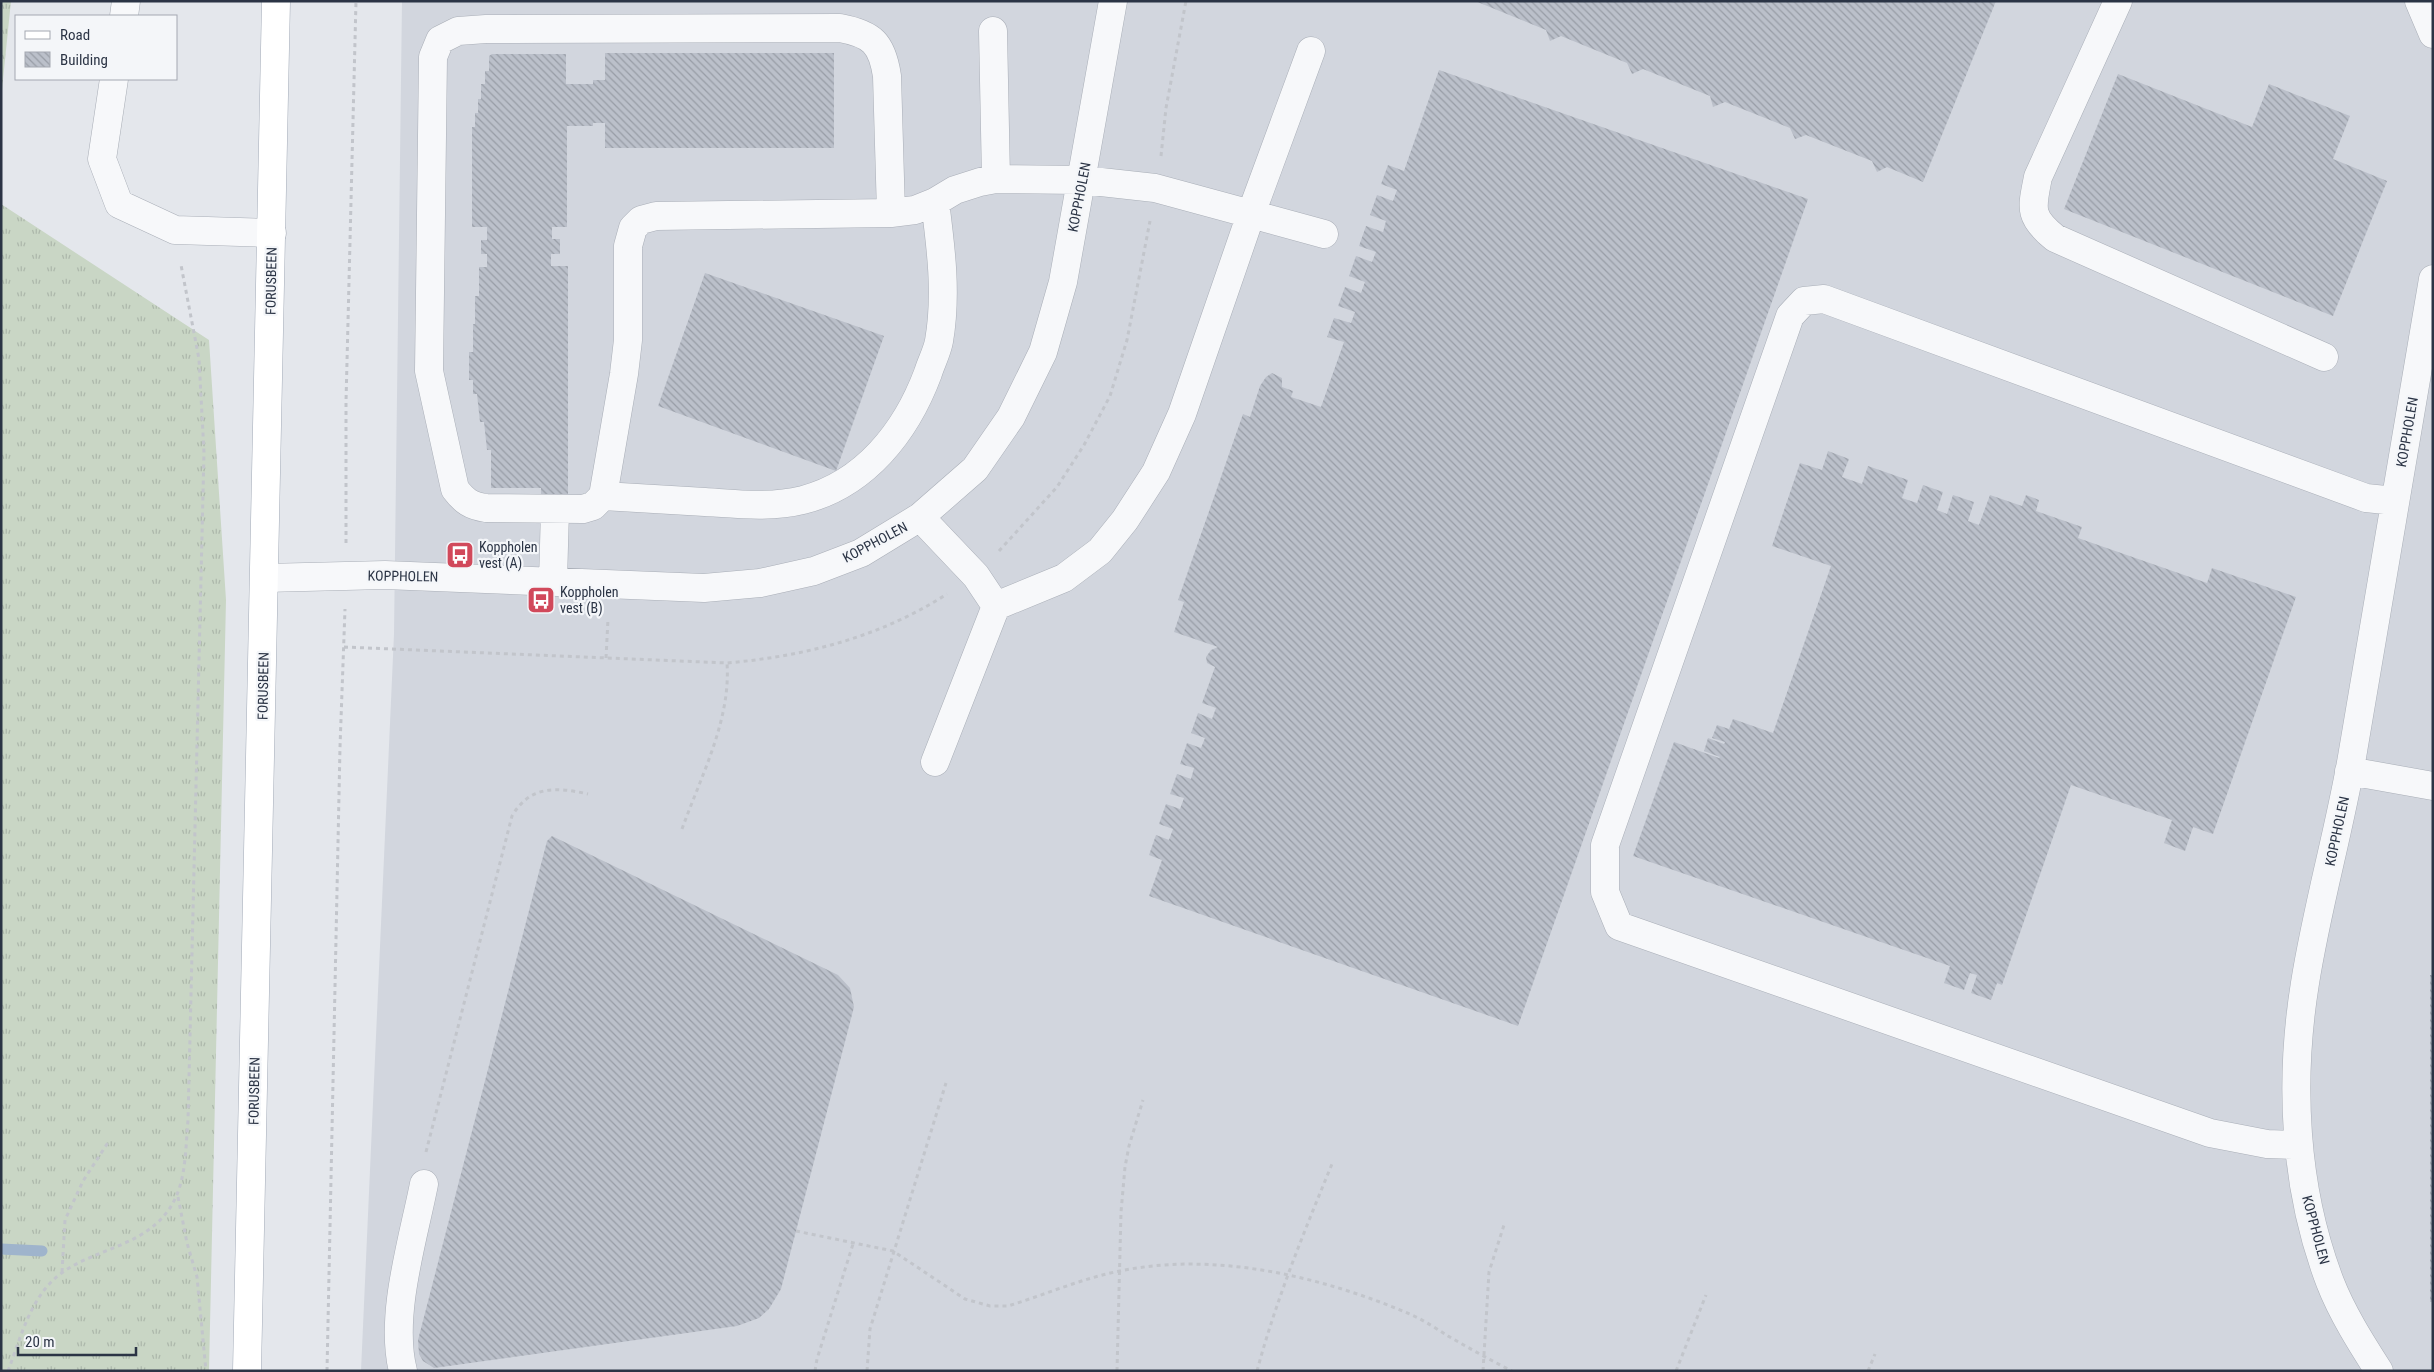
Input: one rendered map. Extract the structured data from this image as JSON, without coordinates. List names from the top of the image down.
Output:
{
  "streets": {
    "main road": ["FORUSBEEN"],
    "street": ["KOPPHOLEN"]
  },
  "crossings": [
    ["KOPPHOLEN", "FORUSBEEN"]
  ],
  "places": {
    "bus stop": ["Koppholen vest (A)", "Koppholen vest (B)"]
  },
  "legend": ["Road", "Building"],
  "scale_bar": "20 m"
}
